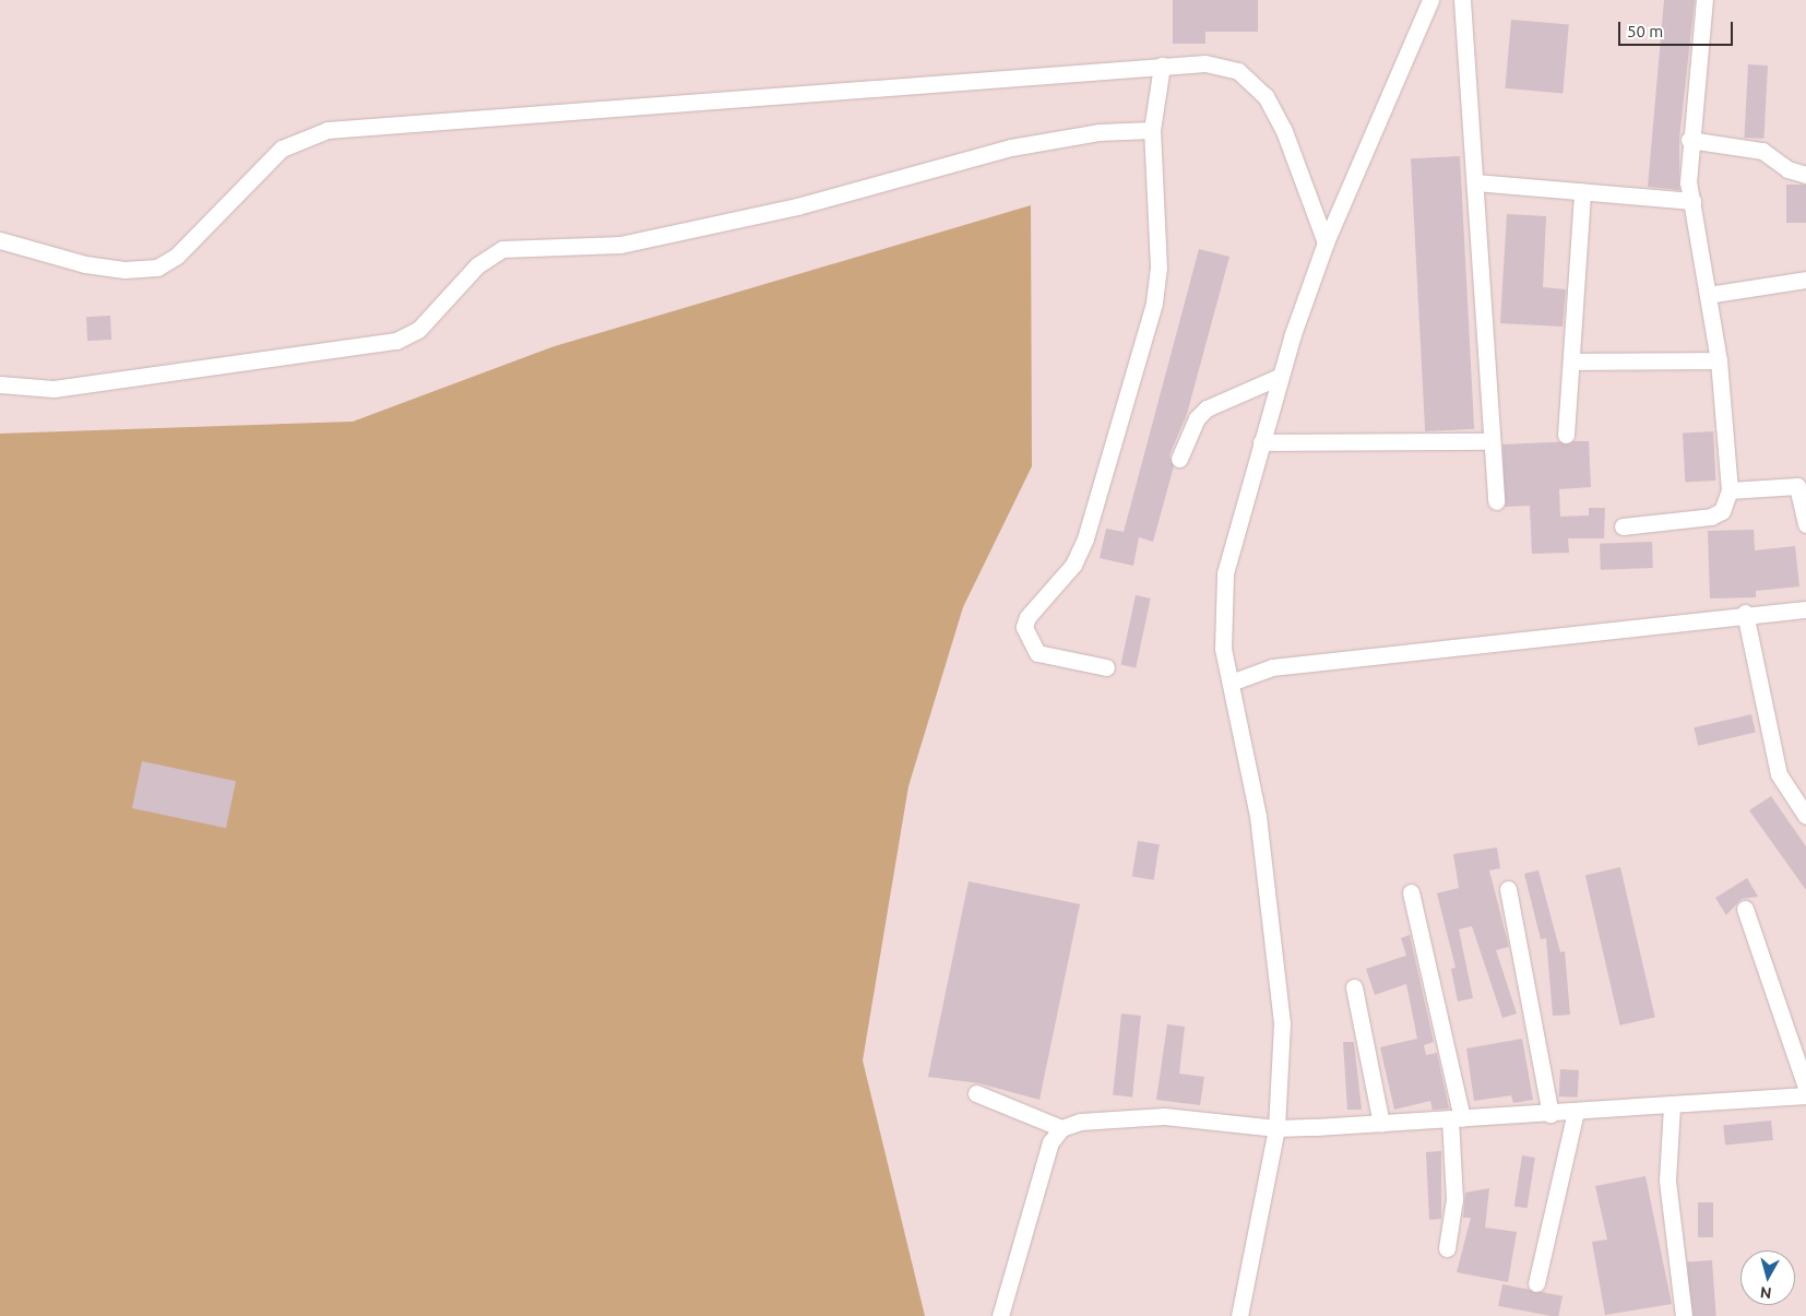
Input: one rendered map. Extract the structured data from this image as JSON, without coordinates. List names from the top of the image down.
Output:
{
  "scale_bar": "50 m",
  "north": "bottom"
}
